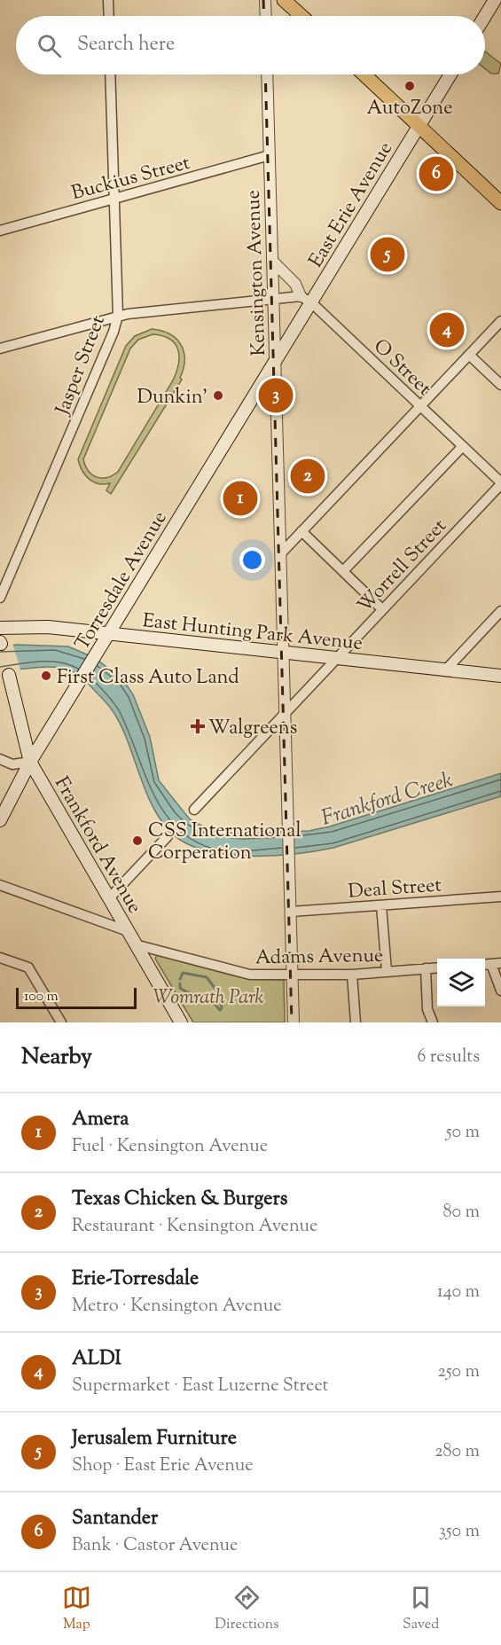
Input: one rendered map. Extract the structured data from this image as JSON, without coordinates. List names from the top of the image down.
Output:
{
  "streets": {
    "main road": [
      "East Erie Avenue",
      "Torresdale Avenue",
      "East Hunting Park Avenue",
      "Frankford Avenue"
    ],
    "street": [
      "Buckius Street",
      "Kensington Avenue",
      "Jasper Street",
      "O Street",
      "Worrell Street",
      "Deal Street",
      "Adams Avenue"
    ]
  },
  "crossings": [
    ["Buckius Street", "Kensington Avenue"],
    ["Buckius Street", "Jasper Street"],
    ["East Erie Avenue", "Kensington Avenue"],
    ["East Erie Avenue", "O Street"],
    ["East Erie Avenue", "Torresdale Avenue"],
    ["Kensington Avenue", "Worrell Street"],
    ["Kensington Avenue", "Torresdale Avenue"],
    ["Kensington Avenue", "East Hunting Park Avenue"],
    ["Kensington Avenue", "Deal Street"],
    ["Kensington Avenue", "Adams Avenue"],
    ["O Street", "Worrell Street"],
    ["Worrell Street", "East Hunting Park Avenue"],
    ["Torresdale Avenue", "East Hunting Park Avenue"],
    ["Torresdale Avenue", "Frankford Avenue"],
    ["Frankford Avenue", "Adams Avenue"]
  ],
  "water": ["Frankford Creek"],
  "parks": ["Womrath Park"],
  "places": {
    "other": [
      "AutoZone",
      "Dunkin'",
      "First Class Auto Land",
      "CSS International Corperation"
    ],
    "health": ["Walgreens"]
  },
  "scale_bar": "100 m",
  "page": {
    "search": "Search here",
    "pins": [
      "6",
      "5",
      "4",
      "3",
      "2",
      "1"
    ],
    "scale": "100 m",
    "heading": ["Nearby", "6 results"],
    "list": [
      {
        "mark": "1",
        "name": "Amera",
        "note": "Fuel · Kensington Avenue",
        "value": "50 m"
      },
      {
        "mark": "2",
        "name": "Texas Chicken & Burgers",
        "note": "Restaurant · Kensington Avenue",
        "value": "80 m"
      },
      {
        "mark": "3",
        "name": "Erie-Torresdale",
        "note": "Metro · Kensington Avenue",
        "value": "140 m"
      },
      {
        "mark": "4",
        "name": "ALDI",
        "note": "Supermarket · East Luzerne Street",
        "value": "250 m"
      },
      {
        "mark": "5",
        "name": "Jerusalem Furniture",
        "note": "Shop · East Erie Avenue",
        "value": "280 m"
      },
      {
        "mark": "6",
        "name": "Santander",
        "note": "Bank · Castor Avenue",
        "value": "350 m"
      }
    ],
    "nav": ["Map", "Directions", "Saved"]
  }
}
